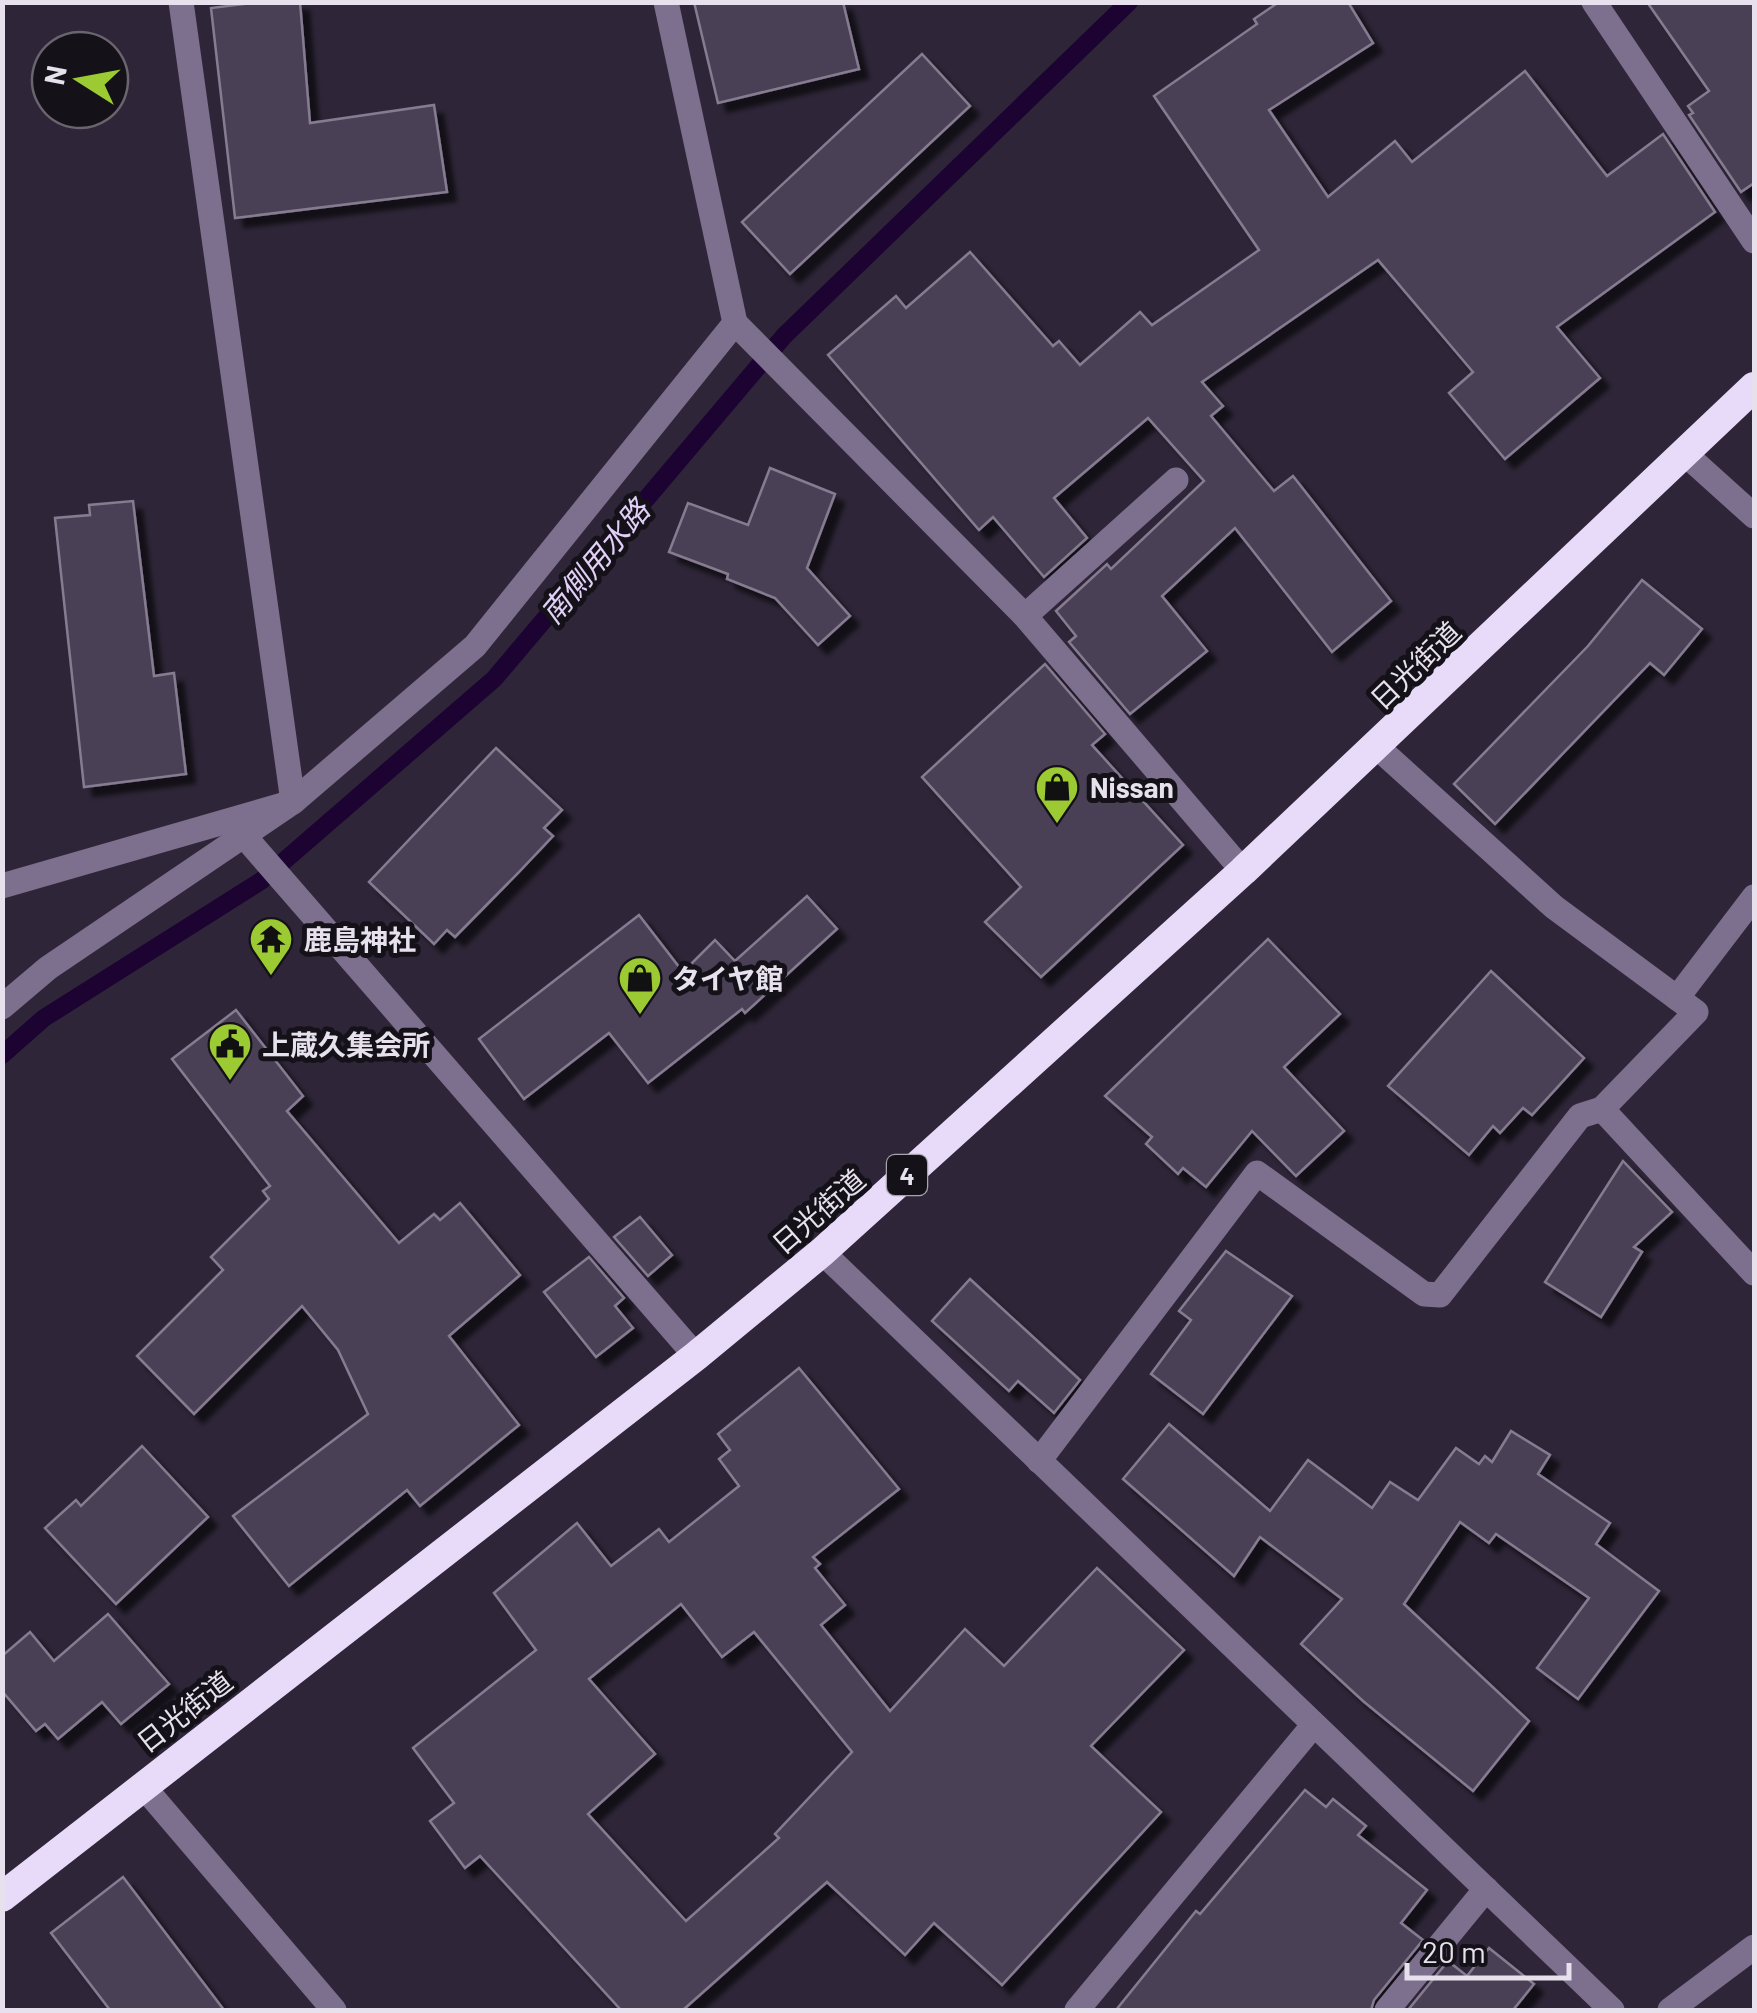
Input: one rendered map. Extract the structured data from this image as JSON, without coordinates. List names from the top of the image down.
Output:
{
  "streets": {
    "highway": ["日光街道", "4"]
  },
  "water": ["南側用水路"],
  "places": {
    "shop": ["Nissan", "タイヤ館"],
    "temple": ["鹿島神社"],
    "public building": ["上蔵久集会所"]
  },
  "scale_bar": "20 m",
  "north": "left"
}
